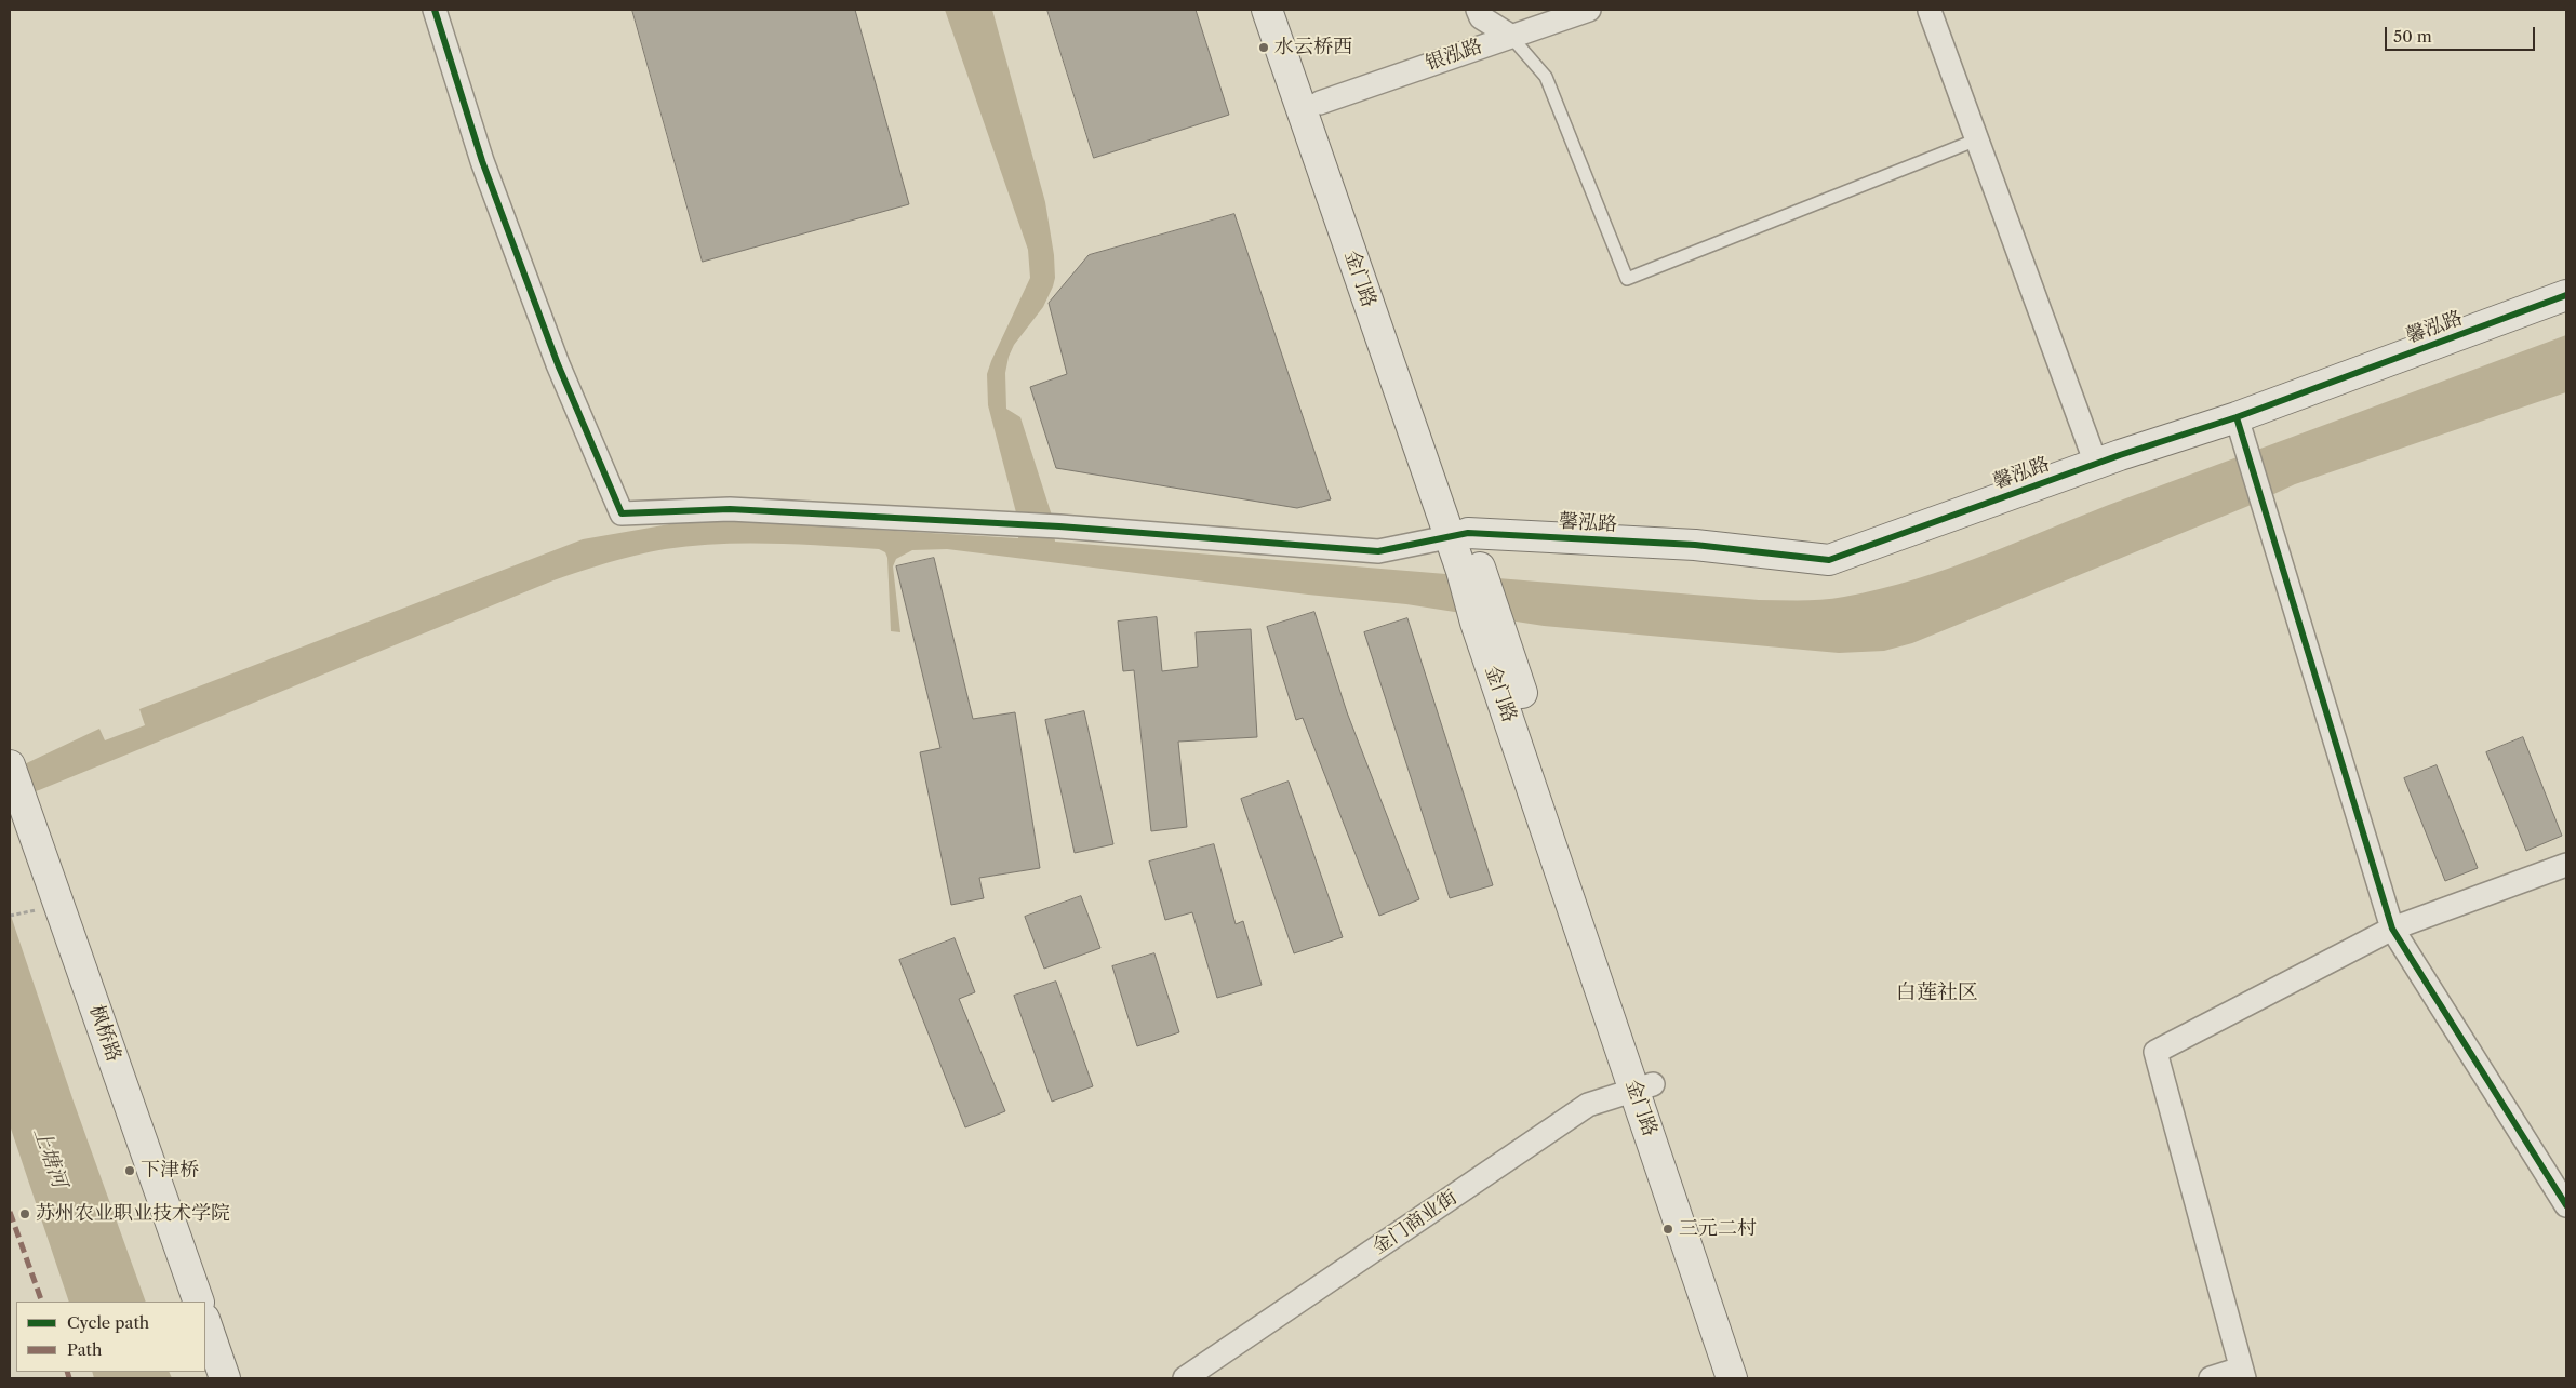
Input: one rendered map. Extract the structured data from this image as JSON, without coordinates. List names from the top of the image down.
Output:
{
  "streets": {
    "main road": ["金门路", "馨泓路", "枫桥路"],
    "street": ["银泓路", "金门商业街"]
  },
  "crossings": [
    ["银泓路", "金门路"],
    ["金门路", "馨泓路"],
    ["金门路", "金门商业街"]
  ],
  "districts": ["白莲社区"],
  "water": ["上塘河"],
  "places": [
    "水云桥西",
    "下津桥",
    "苏州农业职业技术学院",
    "三元二村"
  ],
  "legend": ["Cycle path", "Path"],
  "scale_bar": "50 m"
}
